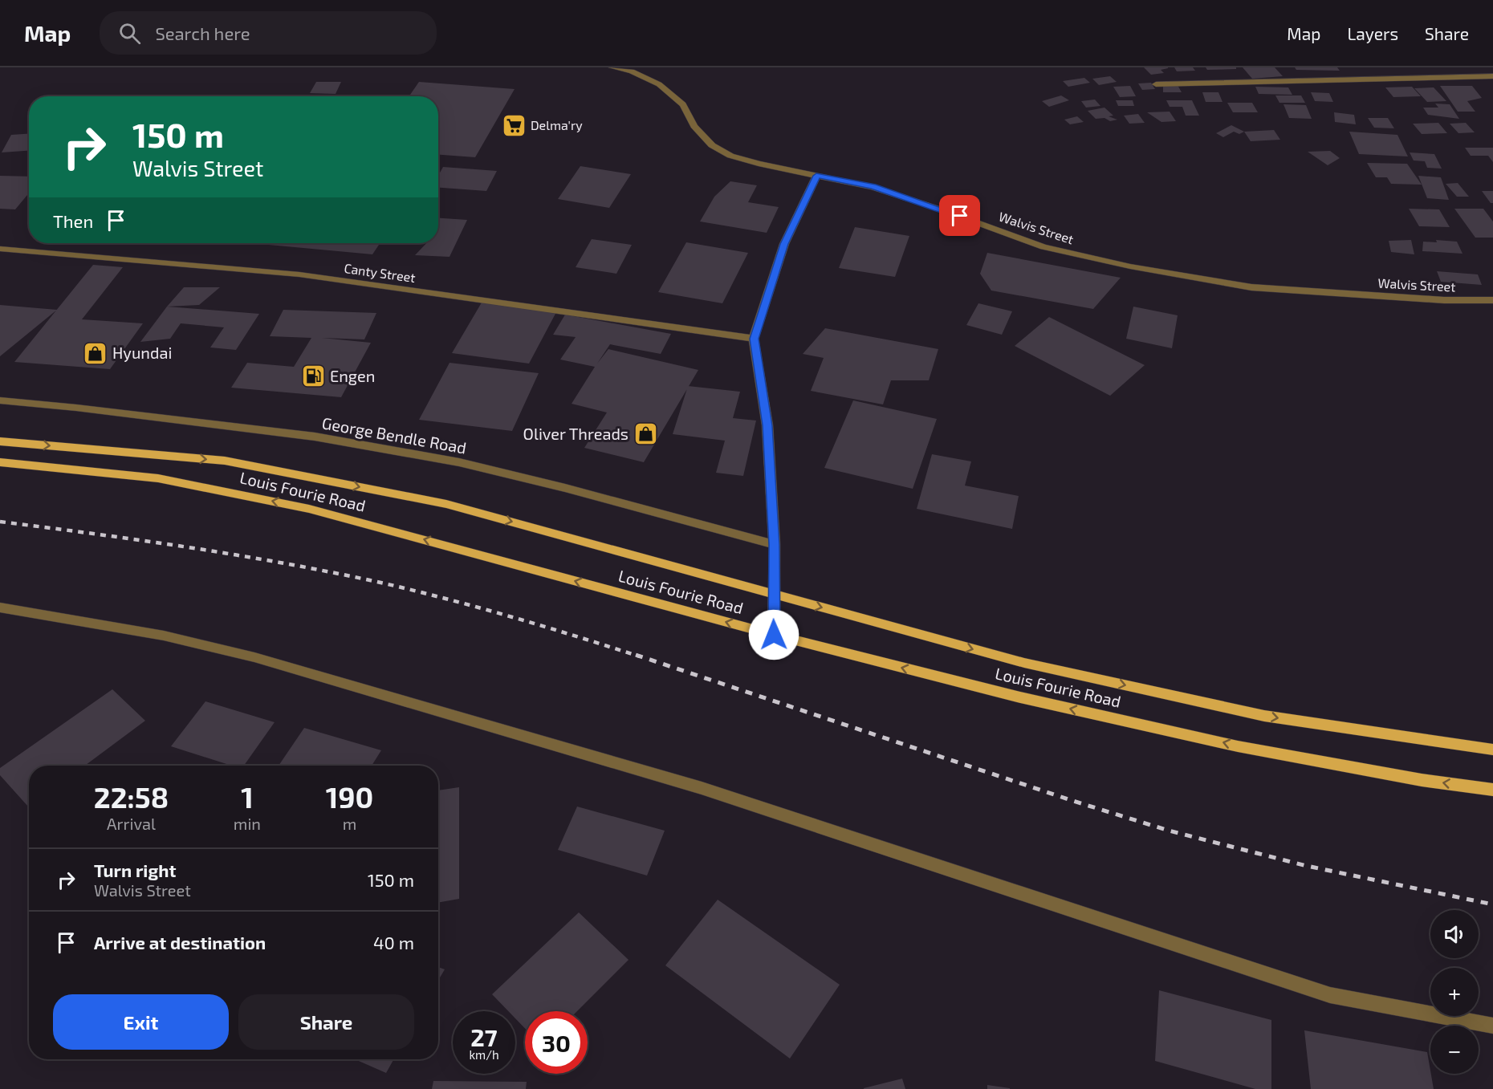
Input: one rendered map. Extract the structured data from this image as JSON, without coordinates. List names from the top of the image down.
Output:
{
  "streets": {
    "main road": ["Louis Fourie Road"],
    "street": ["Walvis Street", "Canty Street", "George Bendle Road"]
  },
  "places": {
    "supermarket": ["Delma'ry"],
    "shop": ["Hyundai", "Oliver Threads"],
    "fuel station": ["Engen"]
  },
  "page": {
    "header": "Map",
    "search": "Search here",
    "nav": ["Map", "Layers", "Share"],
    "turn": ["150 m", "Walvis Street"],
    "then": "Then",
    "eta": [
      "22:58",
      "Arrival",
      "1",
      "min",
      "190",
      "m"
    ],
    "list": [
      {
        "name": "Turn right",
        "note": "Walvis Street",
        "value": "150 m"
      },
      {
        "name": "Arrive at destination",
        "value": "40 m"
      }
    ],
    "map_buttons": ["+", "−"],
    "buttons": ["Exit", "Share"],
    "speed": "27 km/h",
    "limit": "30"
  }
}
